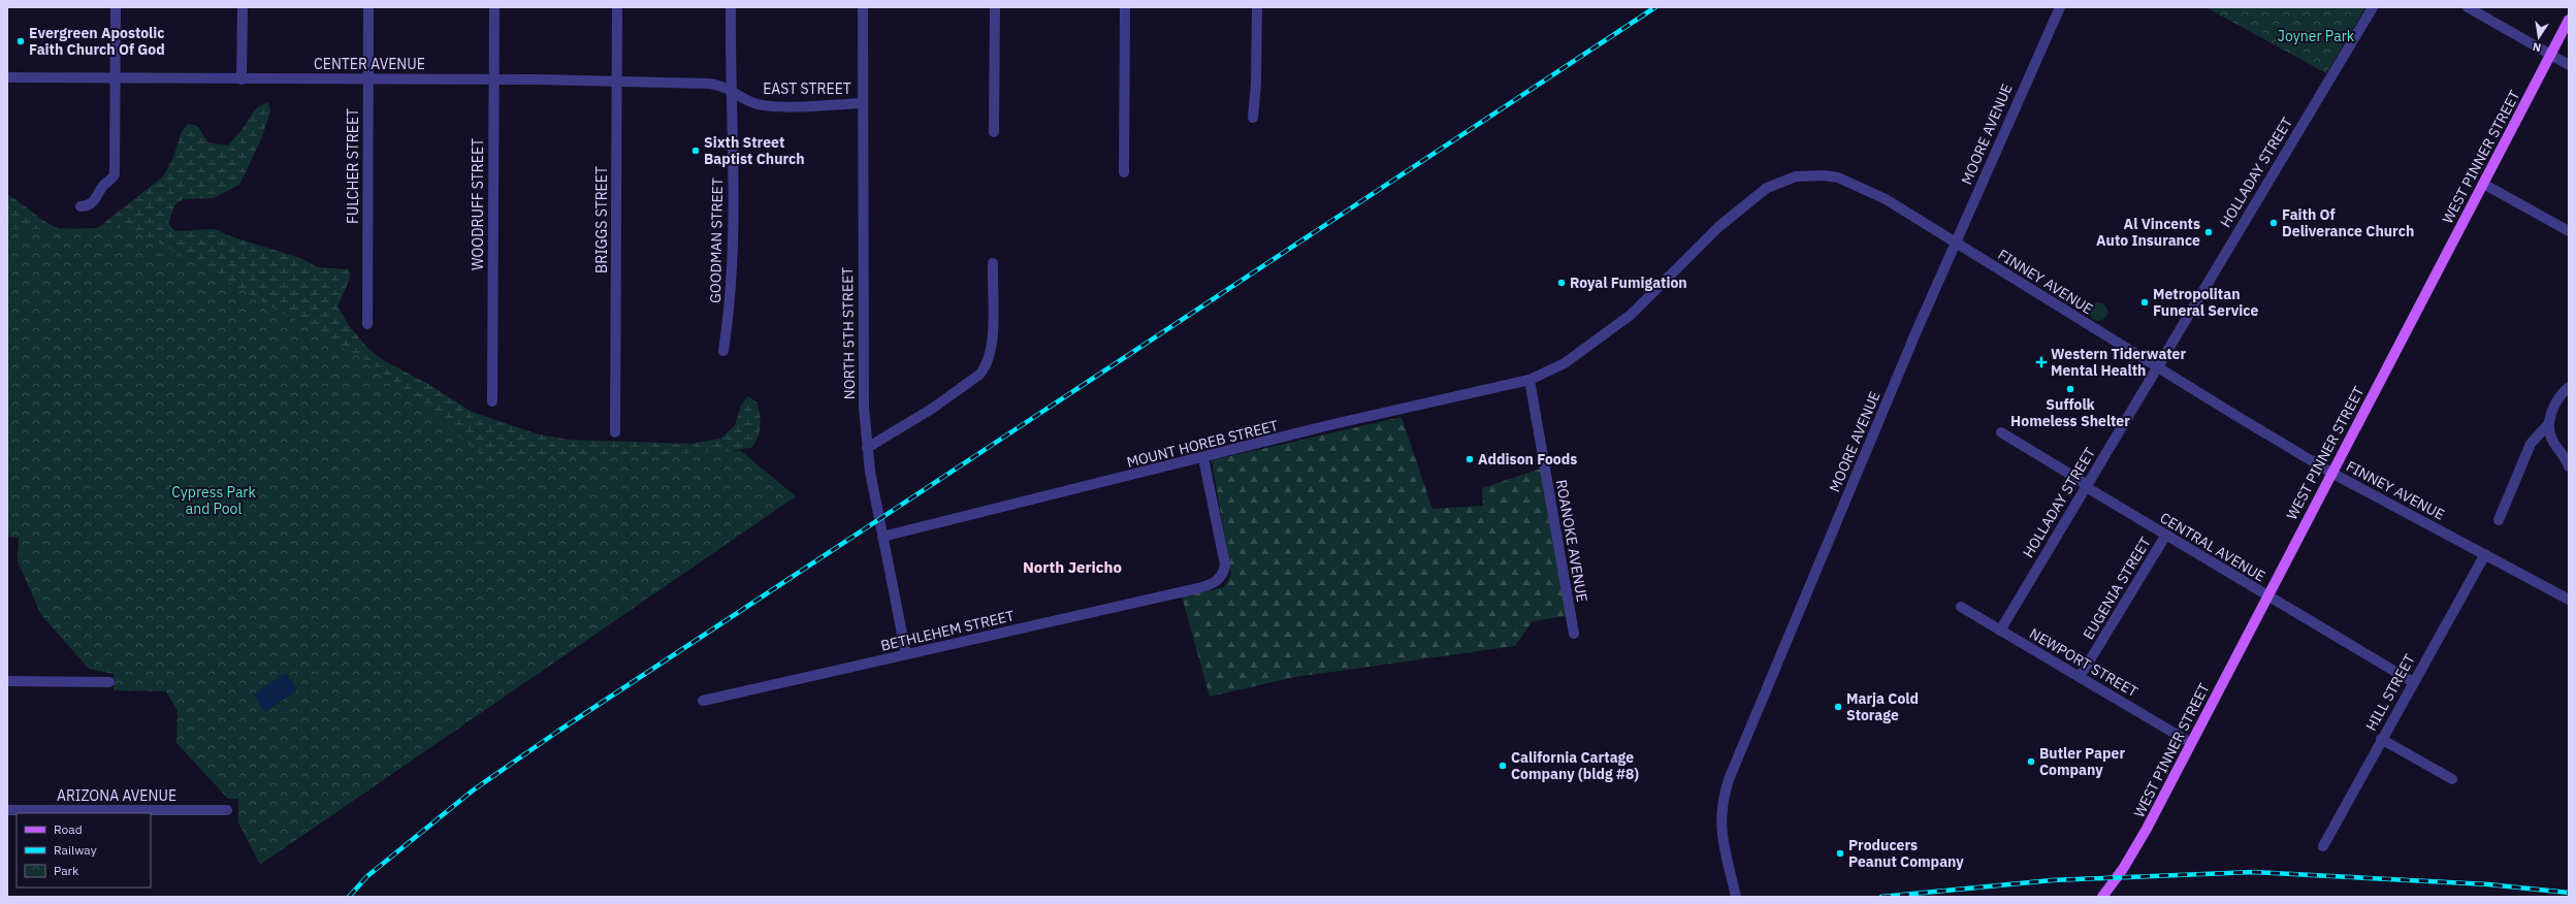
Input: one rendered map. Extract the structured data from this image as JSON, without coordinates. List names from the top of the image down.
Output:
{
  "streets": {
    "main road": ["WEST PINNER STREET"],
    "street": [
      "CENTER AVENUE",
      "EAST STREET",
      "MOORE AVENUE",
      "FULCHER STREET",
      "HOLLADAY STREET",
      "WOODRUFF STREET",
      "BRIGGS STREET",
      "GOODMAN STREET",
      "FINNEY AVENUE",
      "NORTH 5TH STREET",
      "MOUNT HOREB STREET",
      "ROANOKE AVENUE",
      "CENTRAL AVENUE",
      "EUGENIA STREET",
      "BETHLEHEM STREET",
      "NEWPORT STREET",
      "HILL STREET",
      "ARIZONA AVENUE"
    ]
  },
  "crossings": [
    ["CENTER AVENUE", "EAST STREET"],
    ["CENTER AVENUE", "FULCHER STREET"],
    ["CENTER AVENUE", "WOODRUFF STREET"],
    ["CENTER AVENUE", "BRIGGS STREET"],
    ["CENTER AVENUE", "GOODMAN STREET"],
    ["EAST STREET", "GOODMAN STREET"],
    ["EAST STREET", "NORTH 5TH STREET"],
    ["MOORE AVENUE", "FINNEY AVENUE"],
    ["WEST PINNER STREET", "FINNEY AVENUE"],
    ["WEST PINNER STREET", "CENTRAL AVENUE"],
    ["WEST PINNER STREET", "NEWPORT STREET"],
    ["HOLLADAY STREET", "FINNEY AVENUE"],
    ["HOLLADAY STREET", "CENTRAL AVENUE"],
    ["HOLLADAY STREET", "NEWPORT STREET"],
    ["FINNEY AVENUE", "MOUNT HOREB STREET"],
    ["FINNEY AVENUE", "ROANOKE AVENUE"],
    ["FINNEY AVENUE", "HILL STREET"],
    ["NORTH 5TH STREET", "MOUNT HOREB STREET"],
    ["NORTH 5TH STREET", "BETHLEHEM STREET"],
    ["MOUNT HOREB STREET", "ROANOKE AVENUE"],
    ["MOUNT HOREB STREET", "BETHLEHEM STREET"],
    ["CENTRAL AVENUE", "EUGENIA STREET"],
    ["CENTRAL AVENUE", "HILL STREET"],
    ["EUGENIA STREET", "NEWPORT STREET"]
  ],
  "districts": ["North Jericho"],
  "parks": ["Joyner Park", "Cypress Park and Pool"],
  "places": {
    "other": [
      "Evergreen Apostolic Faith Church Of God",
      "Sixth Street Baptist Church",
      "Faith Of Deliverance Church",
      "Al Vincents Auto Insurance",
      "Royal Fumigation",
      "Metropolitan Funeral Service",
      "Suffolk Homeless Shelter",
      "Addison Foods",
      "Marja Cold Storage",
      "Butler Paper Company",
      "California Cartage Company (bldg #8)",
      "Producers Peanut Company"
    ],
    "health": ["Western Tiderwater Mental Health"]
  },
  "legend": ["Road", "Railway", "Park"],
  "north": "bottom"
}
